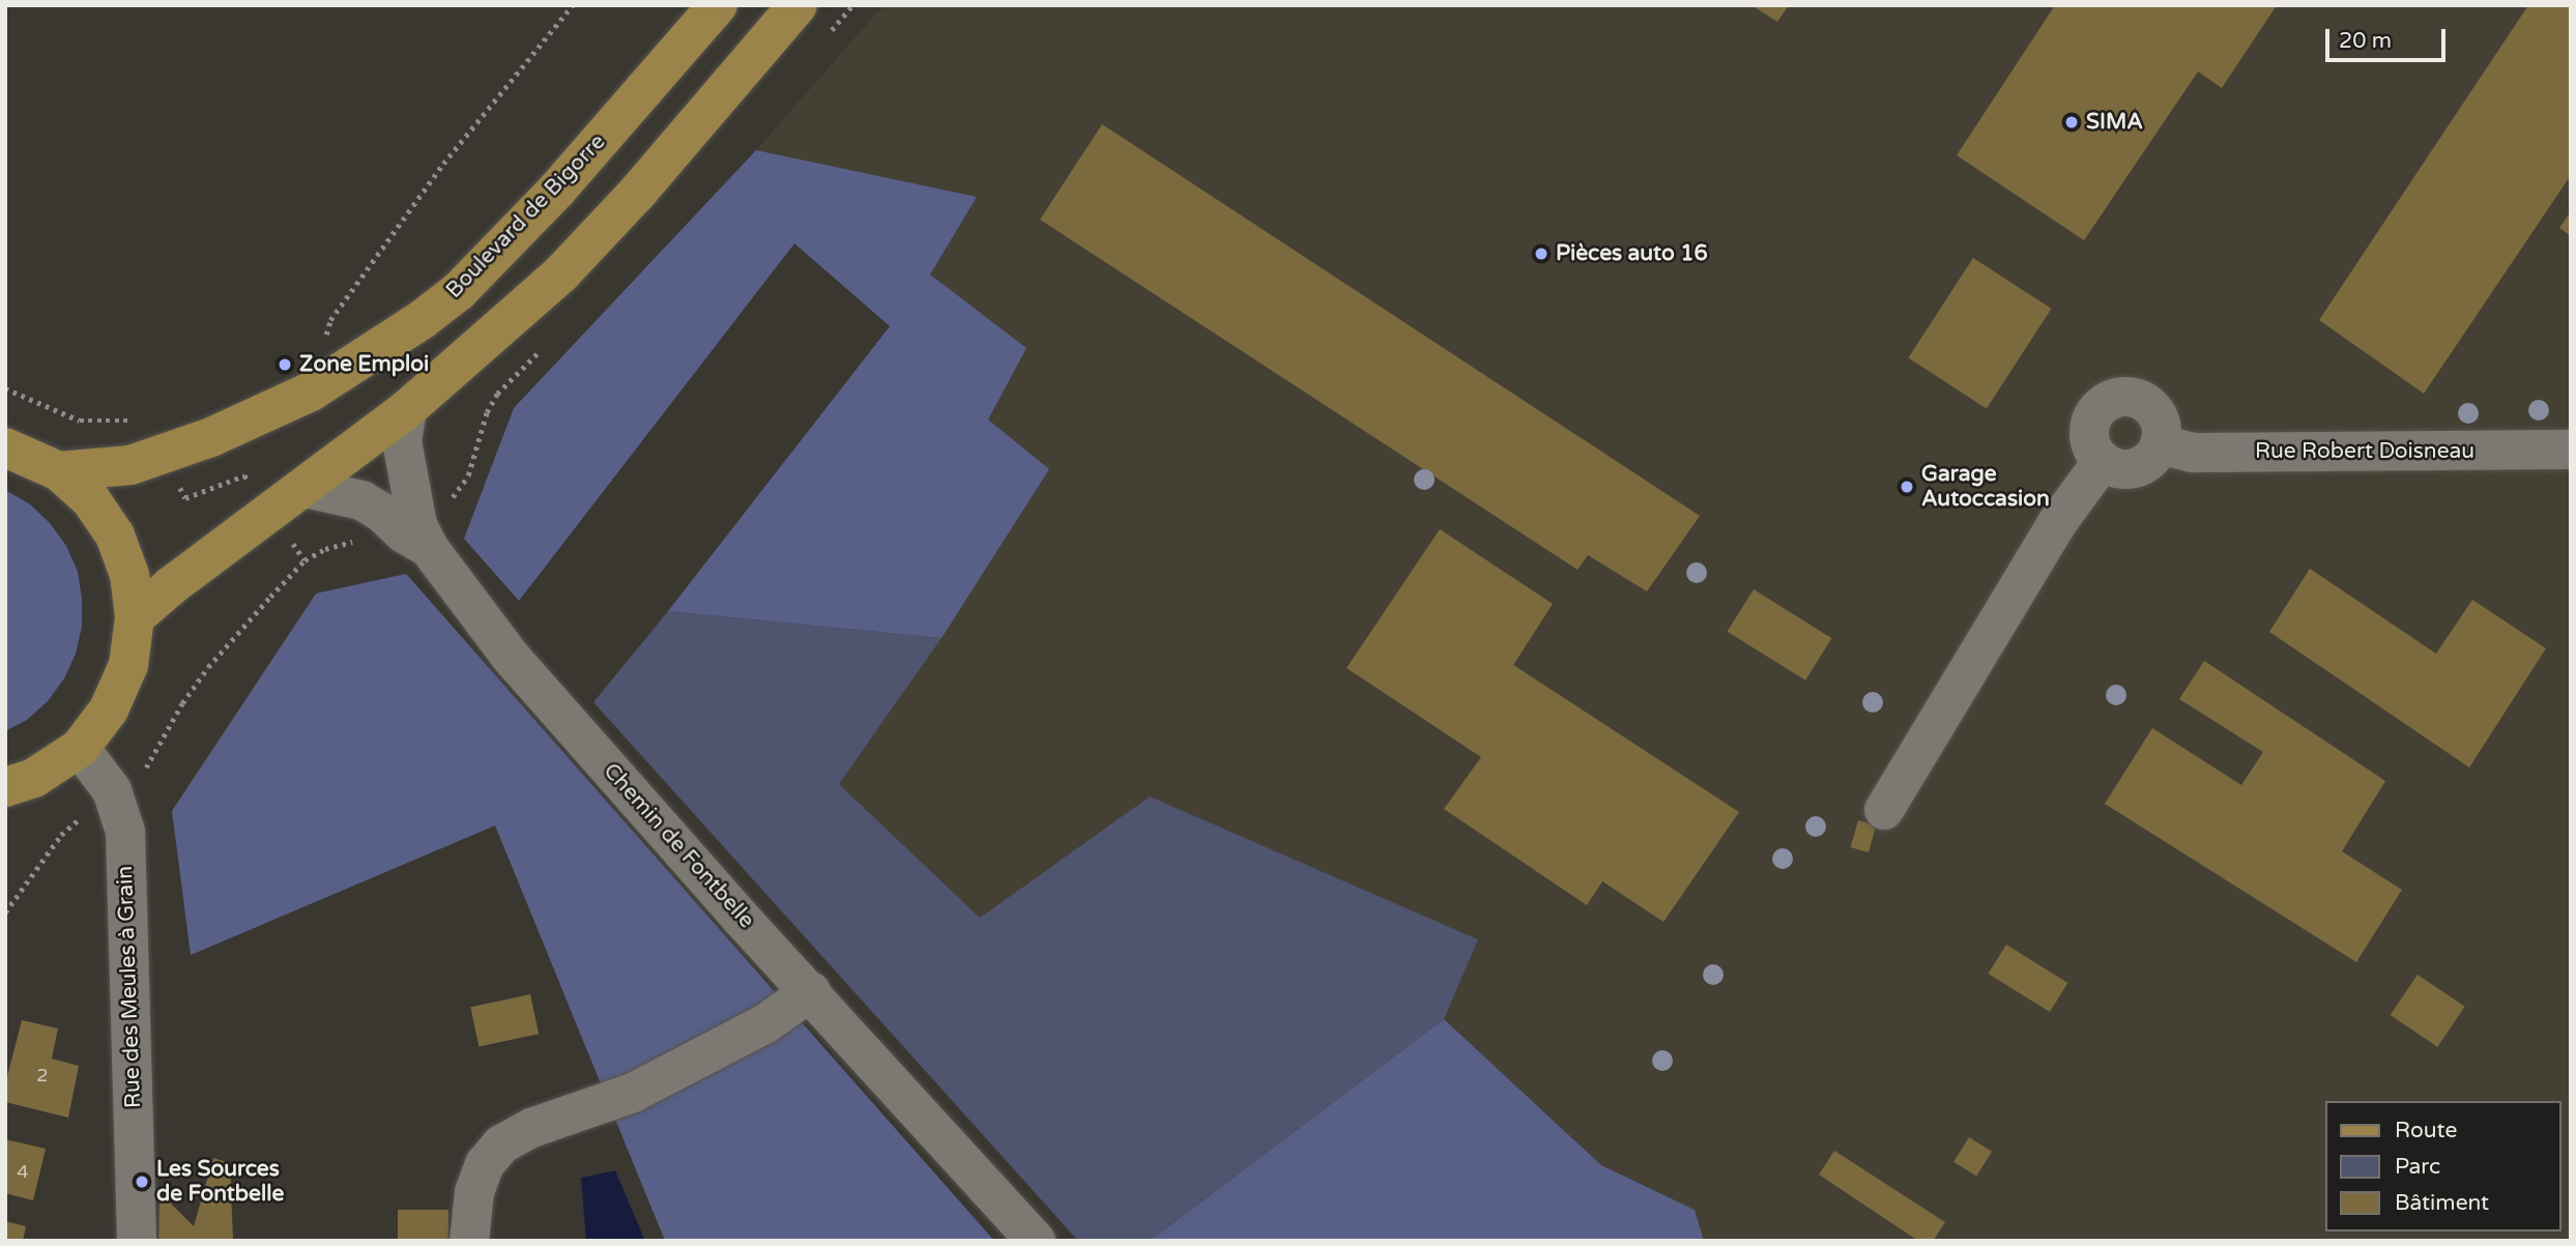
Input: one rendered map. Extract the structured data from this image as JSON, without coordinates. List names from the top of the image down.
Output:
{
  "streets": {
    "main road": ["Boulevard de Bigorre"],
    "street": ["Rue Robert Doisneau", "Chemin de Fontbelle", "Rue des Meules à Grain"]
  },
  "places": [
    "SIMA",
    "Pièces auto 16",
    "Zone Emploi",
    "Garage Autoccasion",
    "Les Sources de Fontbelle"
  ],
  "house_numbers": ["2", "4"],
  "legend": ["Route", "Parc", "Bâtiment"],
  "scale_bar": "20 m"
}
